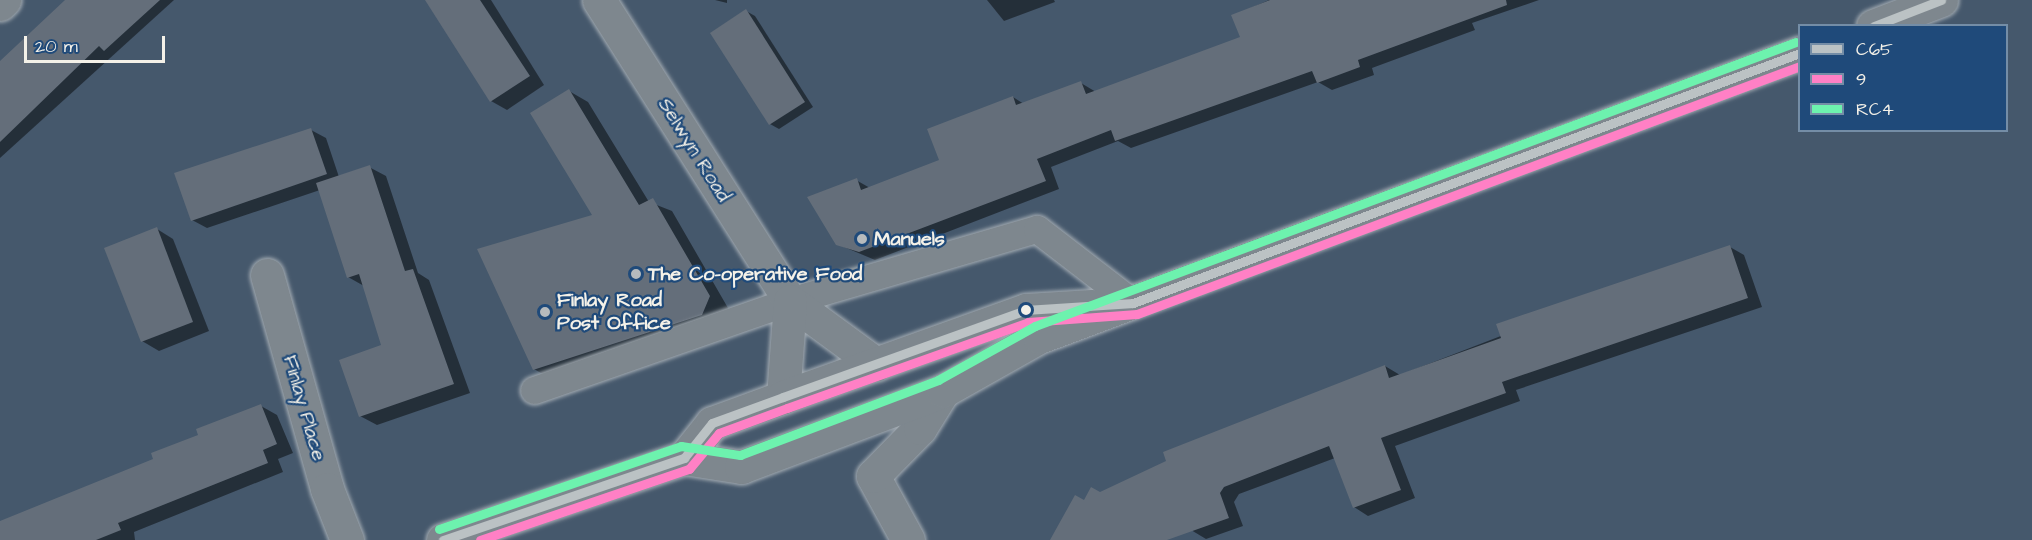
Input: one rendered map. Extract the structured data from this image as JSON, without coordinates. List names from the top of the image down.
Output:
{
  "streets": {
    "main road": ["Selwyn Road", "Finlay Place"]
  },
  "places": ["Manuels", "The Co-operative Food", "Finlay Road Post Office"],
  "lines": ["transit line C65", "transit line RC4", "transit line 9"],
  "legend": ["C65", "9", "RC4"],
  "scale_bar": "20 m"
}
